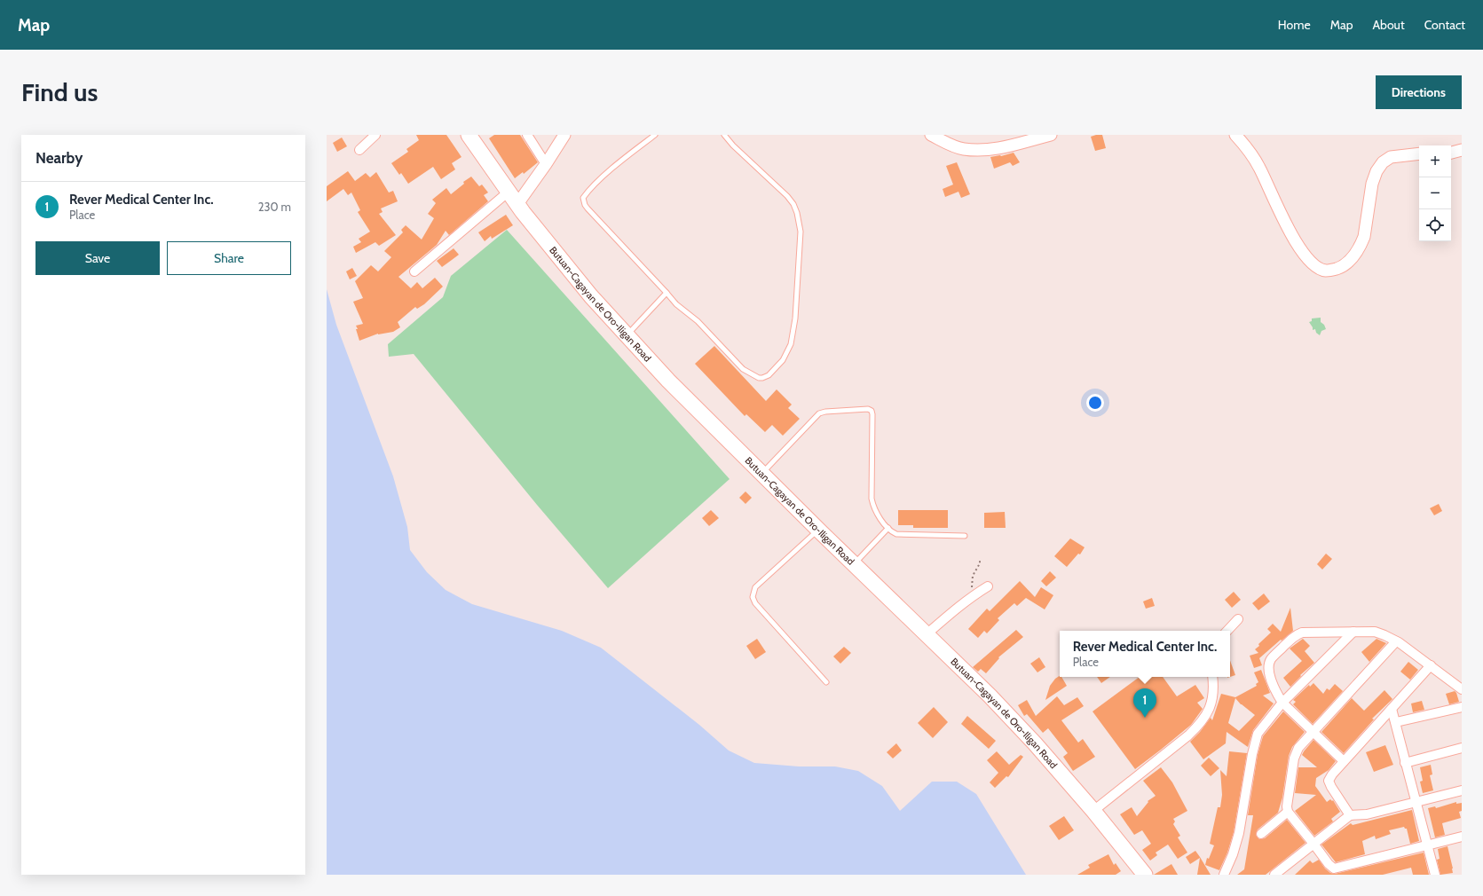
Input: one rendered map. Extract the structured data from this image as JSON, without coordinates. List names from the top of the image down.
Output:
{
  "streets": {
    "highway": ["Butuan-Cagayan de Oro-Iligan Road"]
  },
  "page": {
    "header": "Map",
    "nav": [
      "Home",
      "Map",
      "About",
      "Contact"
    ],
    "buttons": [
      "Directions",
      ["Save", "Share"]
    ],
    "title": "Find us",
    "heading": "Nearby",
    "map_buttons": ["+", "−"],
    "list": [
      {
        "mark": "1",
        "name": "Rever Medical Center Inc.",
        "note": "Place",
        "value": "230 m"
      }
    ],
    "popup": ["Rever Medical Center Inc.", "Place"],
    "pins": "1"
  }
}
